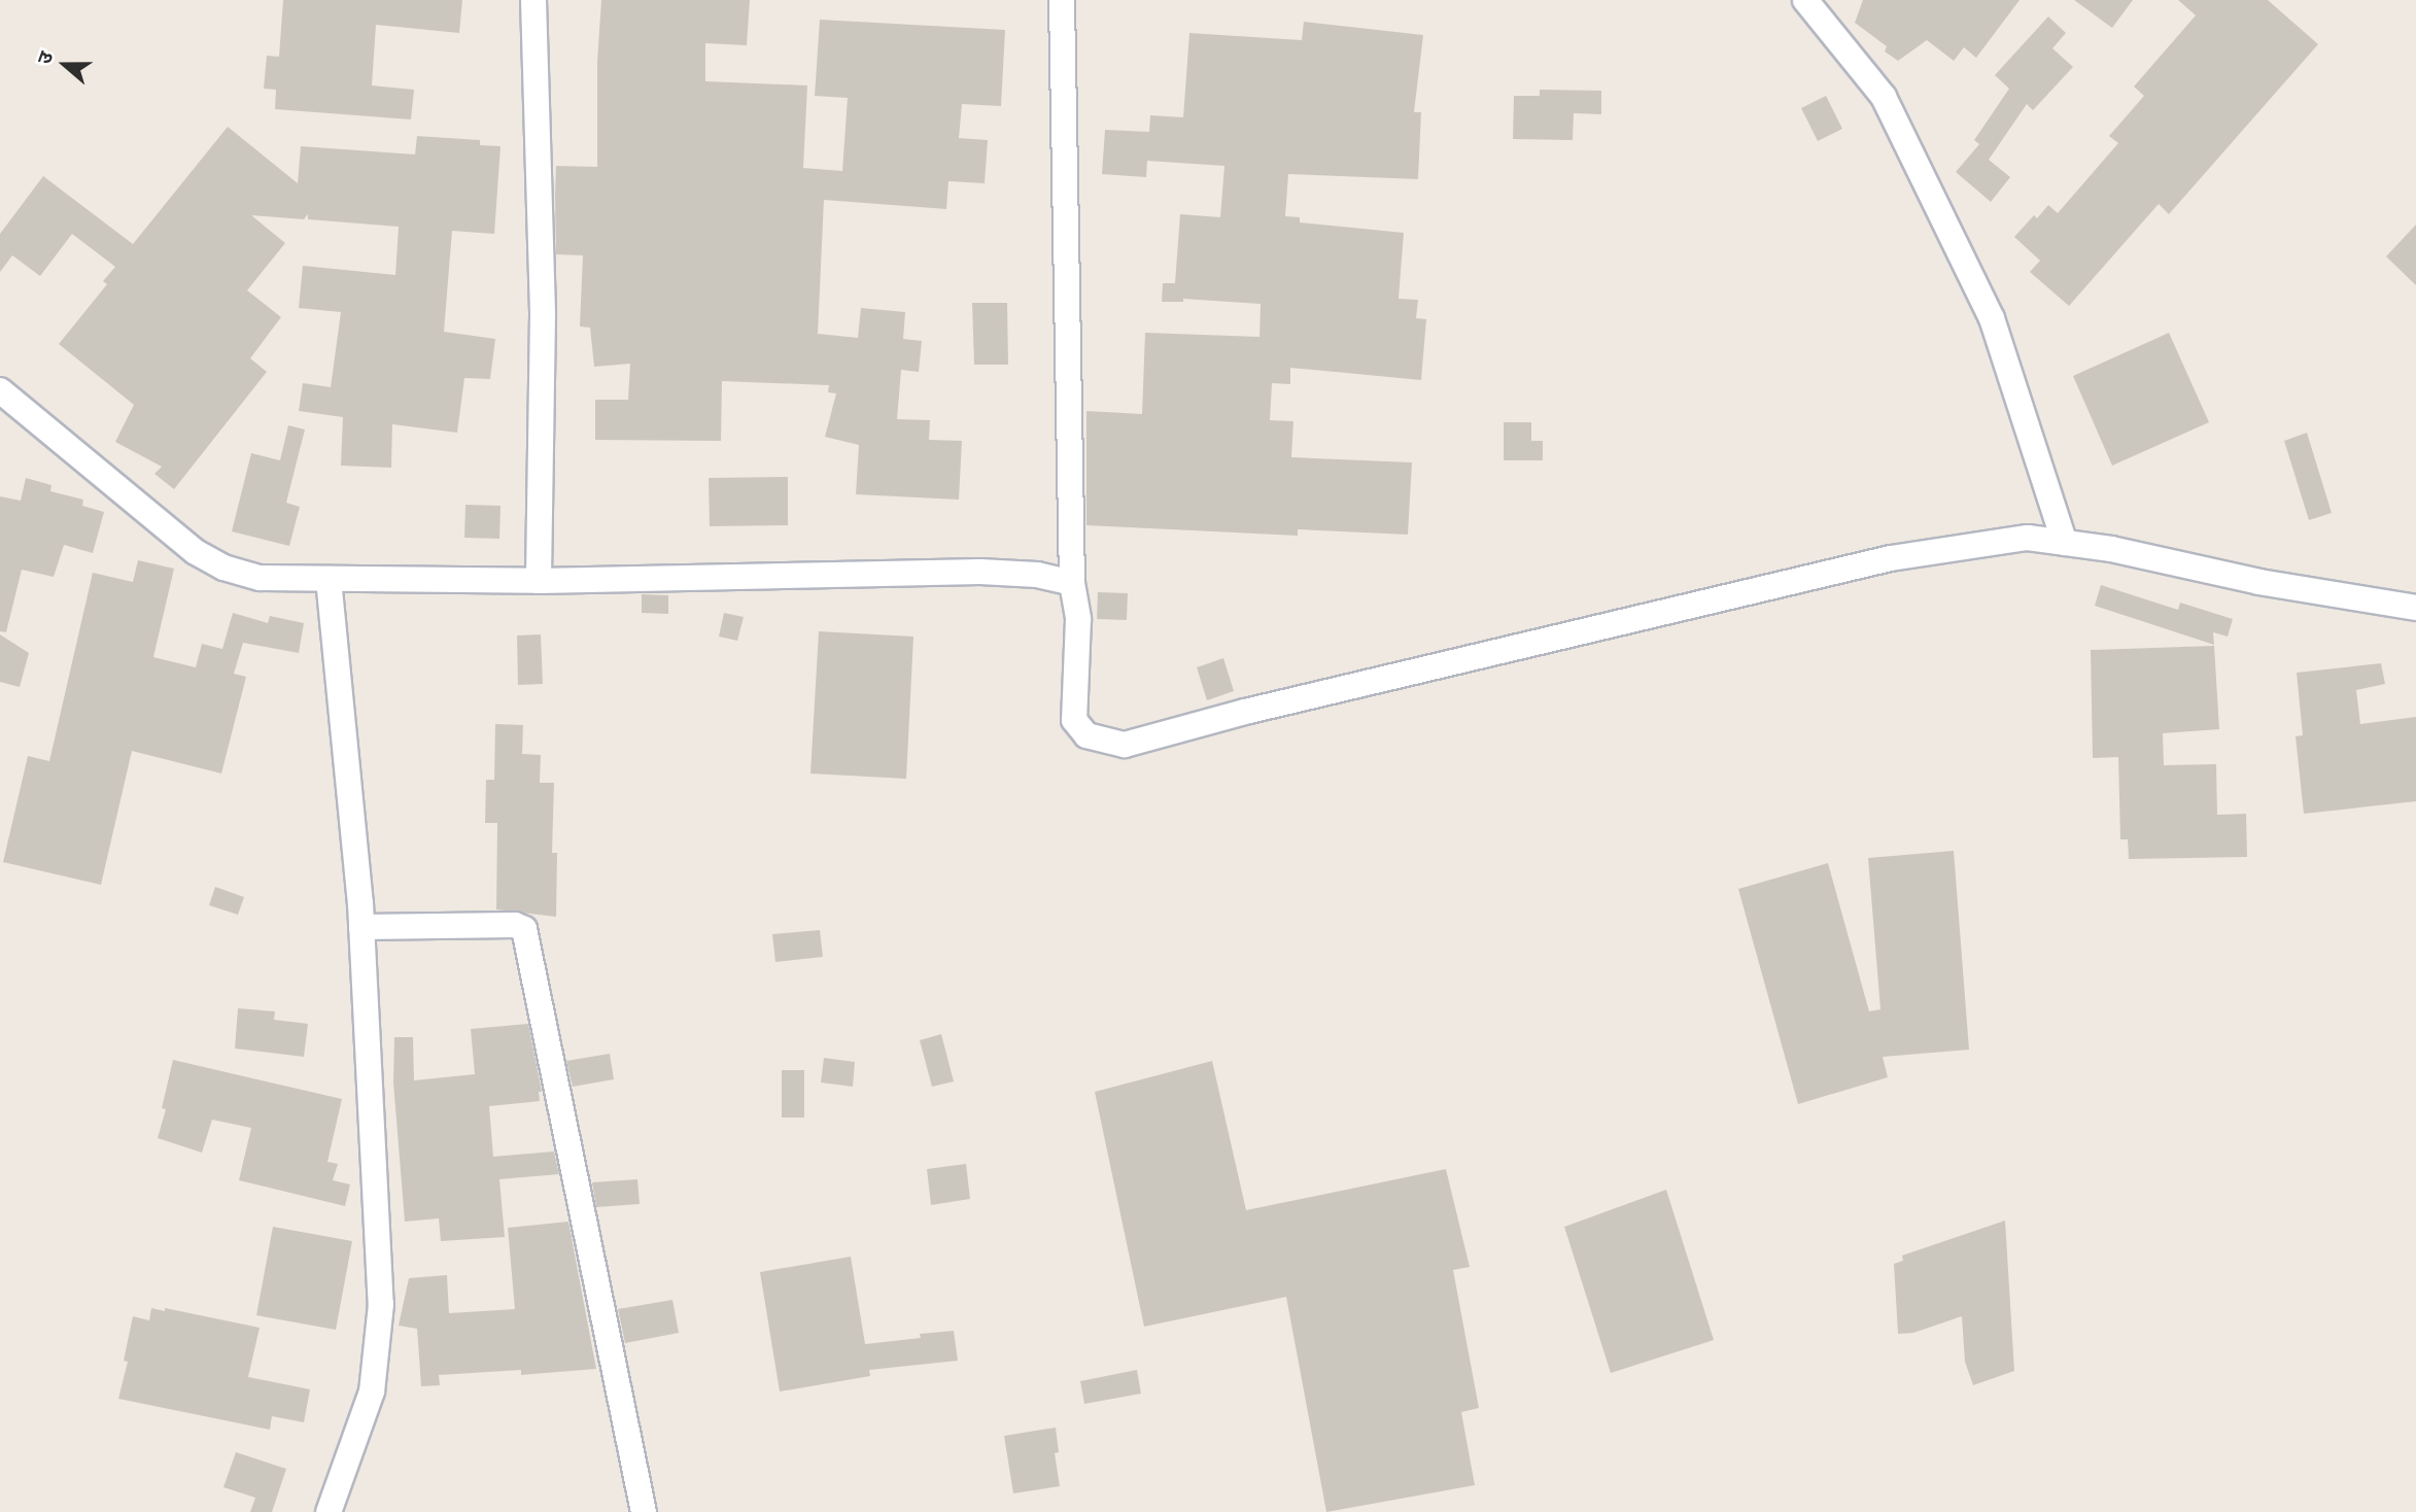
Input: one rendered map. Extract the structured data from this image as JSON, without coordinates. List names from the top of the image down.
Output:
{
  "north": "left"
}
